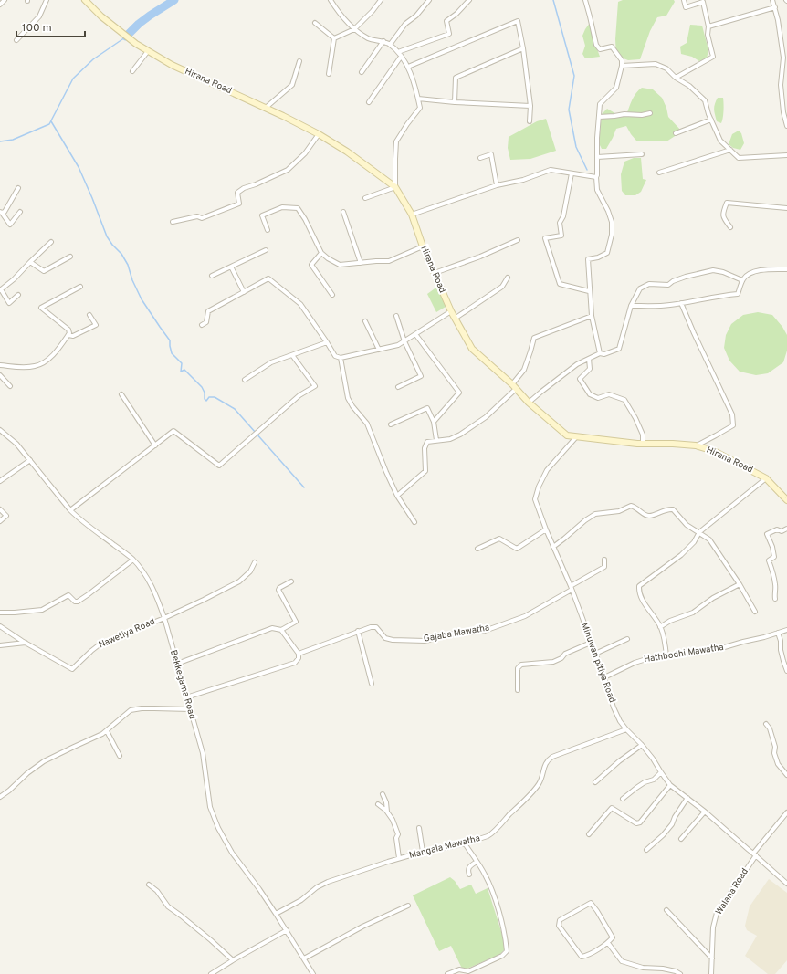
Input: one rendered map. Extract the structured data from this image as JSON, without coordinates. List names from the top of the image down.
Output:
{
  "streets": {
    "street": [
      "Hirana Road",
      "Nawetiya Road",
      "Gajaba Mawatha",
      "Hathbodhi Mawatha",
      "Minuwan pitiya Road",
      "Bekkegama Road",
      "Mangala Mawatha",
      "Walana Road"
    ]
  },
  "crossings": [
    ["Hirana Road", "Minuwan pitiya Road"],
    ["Nawetiya Road", "Bekkegama Road"],
    ["Gajaba Mawatha", "Minuwan pitiya Road"],
    ["Gajaba Mawatha", "Bekkegama Road"],
    ["Hathbodhi Mawatha", "Minuwan pitiya Road"],
    ["Minuwan pitiya Road", "Mangala Mawatha"],
    ["Minuwan pitiya Road", "Walana Road"],
    ["Bekkegama Road", "Mangala Mawatha"]
  ],
  "scale_bar": "100 m"
}
